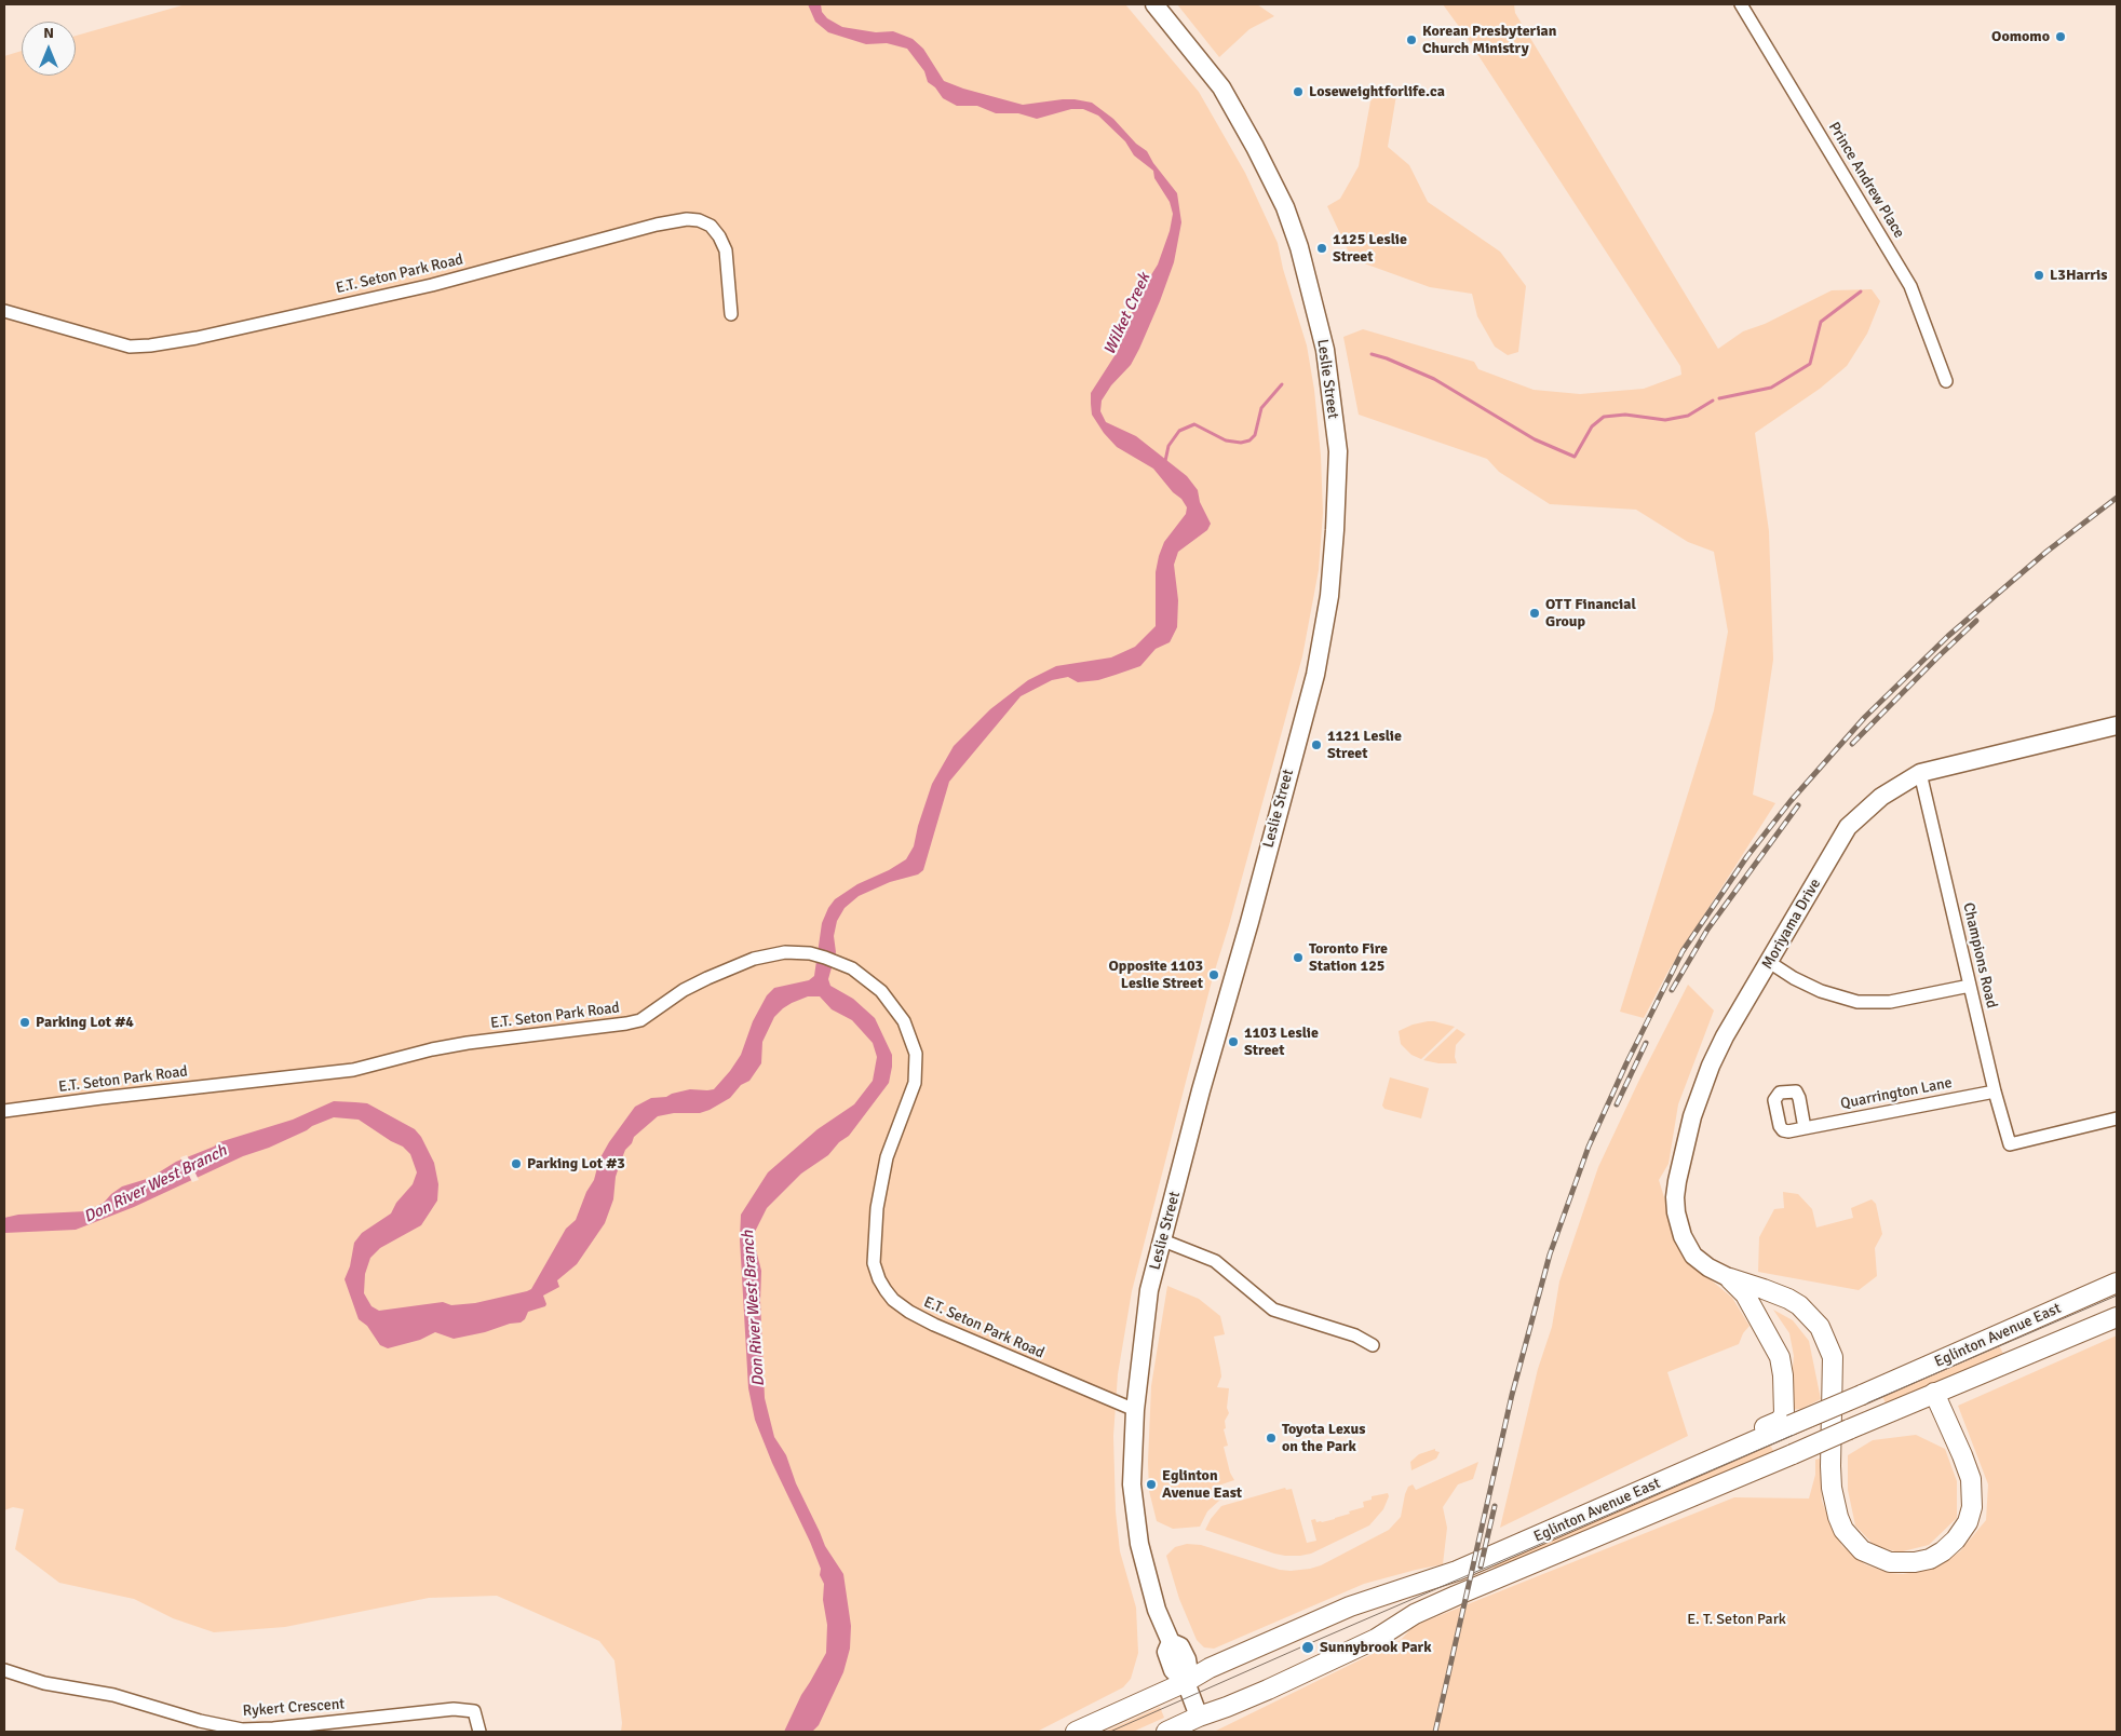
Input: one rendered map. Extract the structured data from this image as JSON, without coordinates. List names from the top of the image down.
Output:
{
  "streets": {
    "main road": ["Leslie Street", "Moriyama Drive", "Eglinton Avenue East"],
    "street": [
      "Prince Andrew Place",
      "E.T. Seton Park Road",
      "Champions Road",
      "Quarrington Lane",
      "Rykert Crescent"
    ]
  },
  "crossings": [
    ["E.T. Seton Park Road", "Leslie Street"],
    ["Leslie Street", "Eglinton Avenue East"],
    ["Moriyama Drive", "Champions Road"],
    ["Champions Road", "Quarrington Lane"]
  ],
  "water": ["Wilket Creek", "Don River West Branch"],
  "parks": ["E. T. Seton Park"],
  "places": [
    "Oomomo",
    "Korean Presbyterian Church Ministry",
    "Loseweightforlife.ca",
    "1125 Leslie Street",
    "L3Harris",
    "OTT Financial Group",
    "1121 Leslie Street",
    "Toronto Fire Station 125",
    "Opposite 1103 Leslie Street",
    "Parking Lot #4",
    "1103 Leslie Street",
    "Parking Lot #3",
    "Toyota Lexus on the Park",
    "Eglinton Avenue East",
    "Sunnybrook Park"
  ],
  "north": "top"
}
